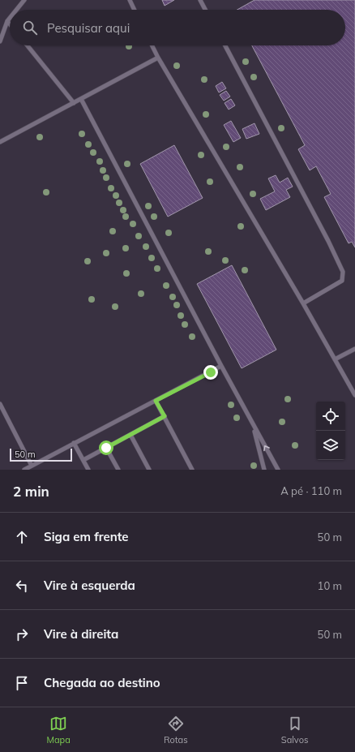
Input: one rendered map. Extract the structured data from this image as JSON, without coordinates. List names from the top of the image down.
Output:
{
  "scale_bar": "50 m",
  "page": {
    "search": "Pesquisar aqui",
    "scale": "50 m",
    "heading": ["2 min", "A pé · 110 m"],
    "list": [
      ["Siga em frente", "50 m"],
      ["Vire à esquerda", "10 m"],
      ["Vire à direita", "50 m"],
      "Chegada ao destino"
    ],
    "nav": ["Mapa", "Rotas", "Salvos"]
  }
}
